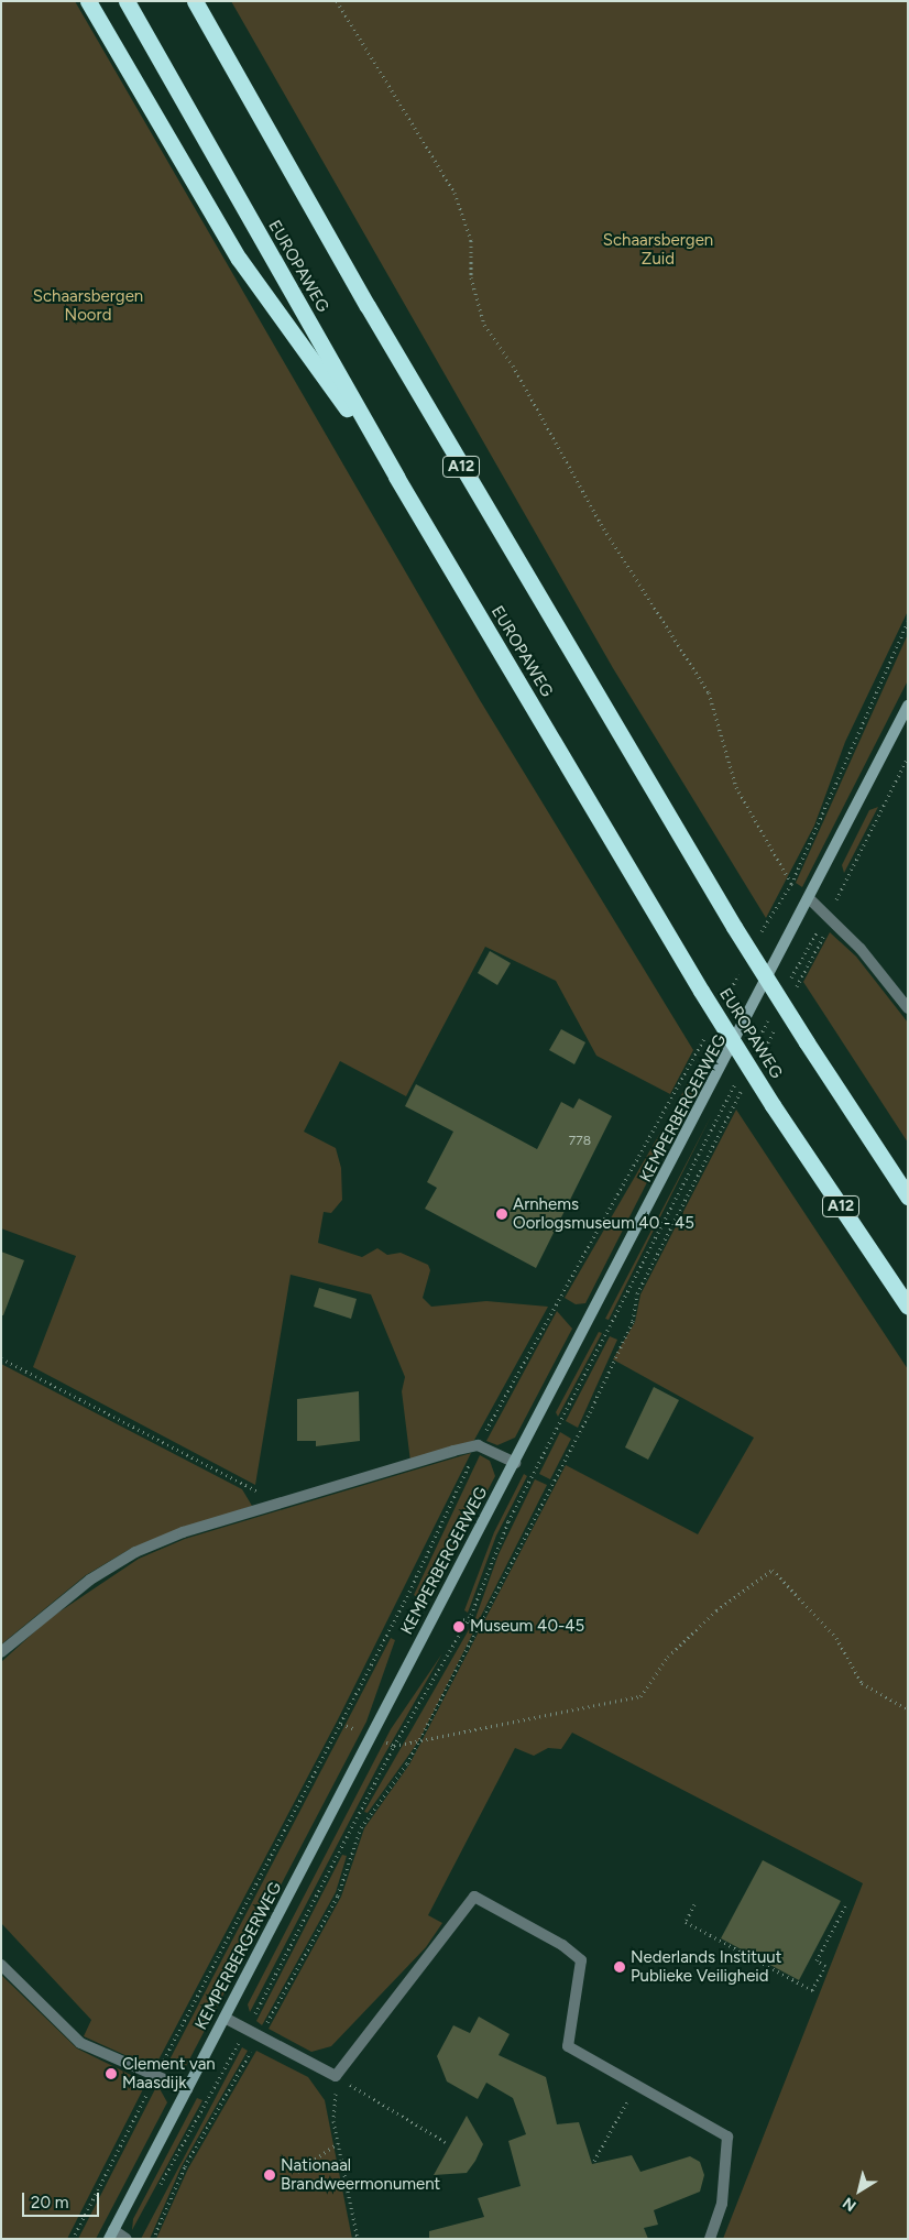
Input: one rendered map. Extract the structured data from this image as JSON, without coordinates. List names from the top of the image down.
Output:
{
  "streets": {
    "highway": ["EUROPAWEG", "A12"],
    "main road": ["KEMPERBERGERWEG"]
  },
  "crossings": [
    ["EUROPAWEG", "A12"]
  ],
  "parks": ["Schaarsbergen Zuid", "Schaarsbergen Noord"],
  "places": [
    "Arnhems Oorlogsmuseum 40 - 45",
    "Museum 40-45",
    "Nederlands Instituut Publieke Veiligheid",
    "Clement van Maasdijk",
    "Nationaal Brandweermonument"
  ],
  "house_numbers": ["778"],
  "scale_bar": "20 m",
  "north": "bottom left"
}
